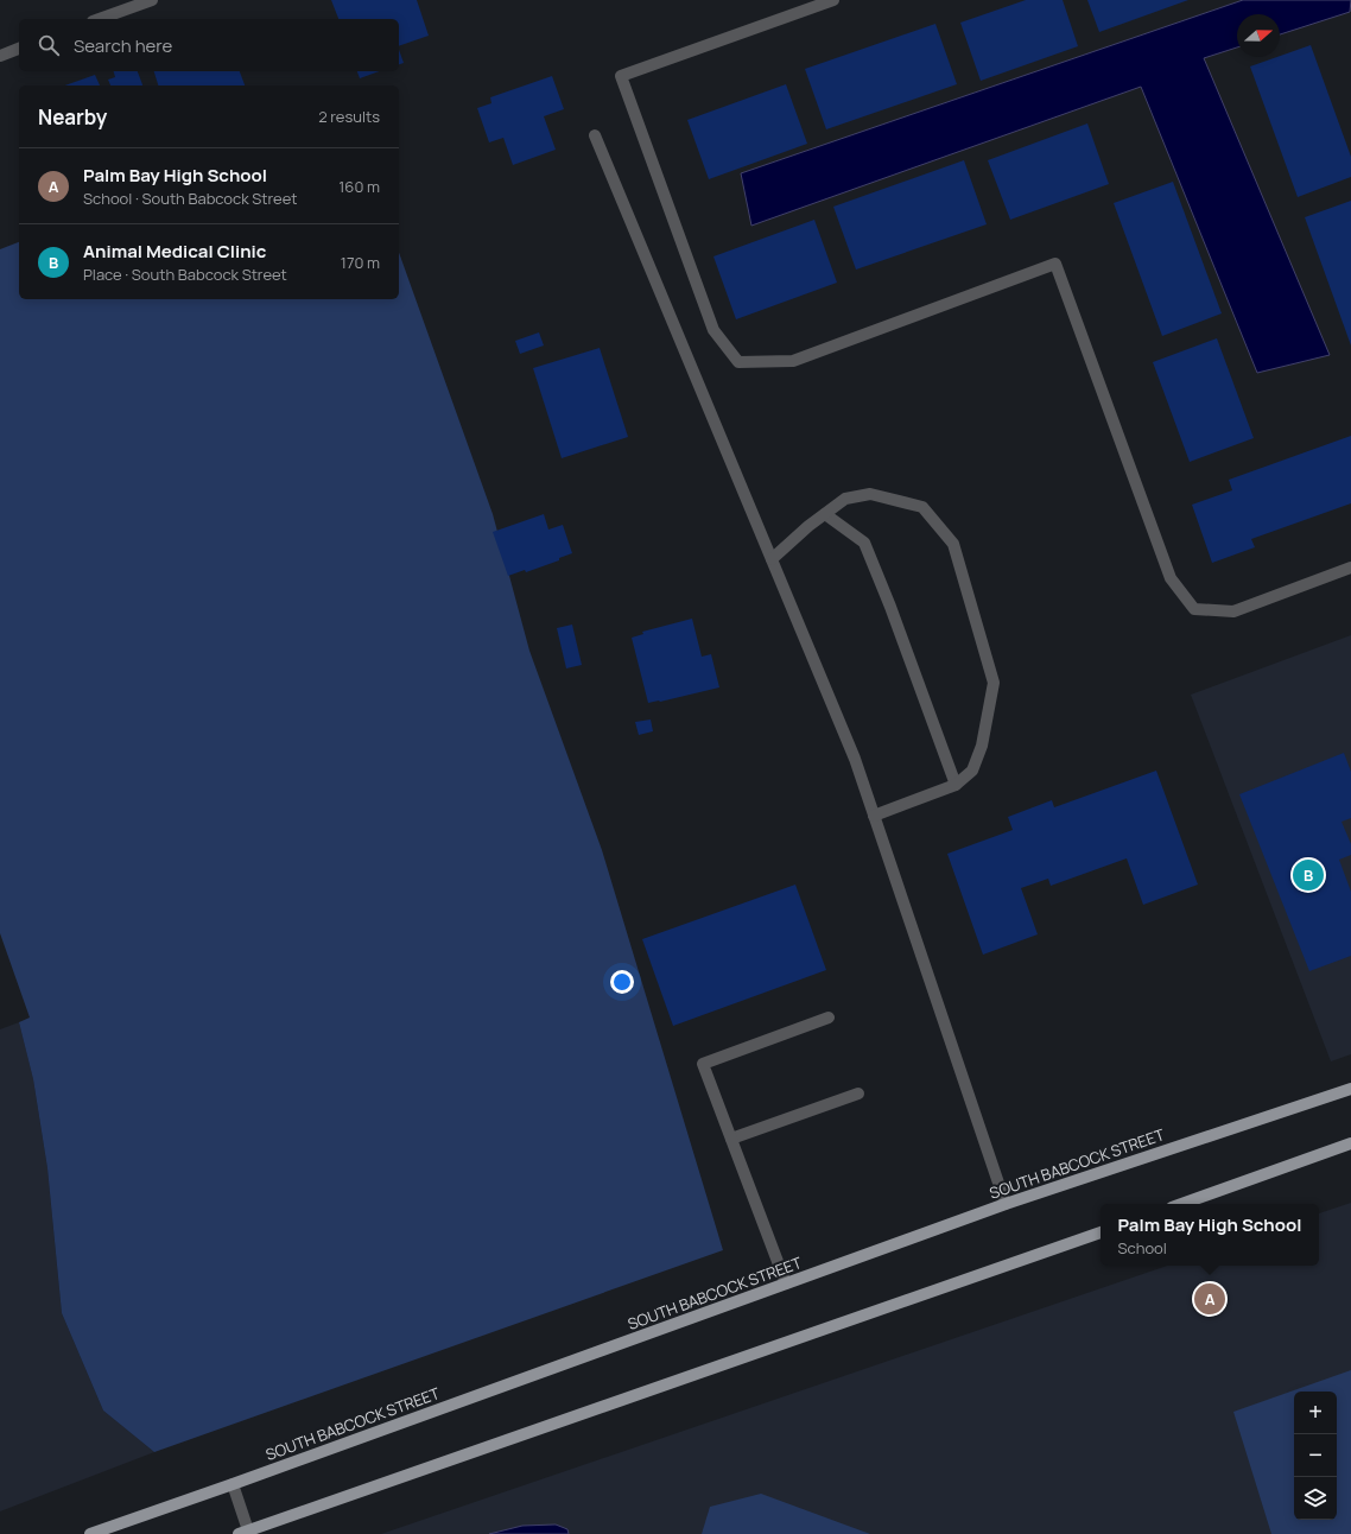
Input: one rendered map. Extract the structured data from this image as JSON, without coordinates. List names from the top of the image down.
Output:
{
  "streets": {
    "main road": ["SOUTH BABCOCK STREET"]
  },
  "north": "right",
  "page": {
    "search": "Search here",
    "heading": ["Nearby", "2 results"],
    "list": [
      {
        "mark": "A",
        "name": "Palm Bay High School",
        "note": "School · South Babcock Street",
        "value": "160 m"
      },
      {
        "mark": "B",
        "name": "Animal Medical Clinic",
        "note": "Place · South Babcock Street",
        "value": "170 m"
      }
    ],
    "pins": ["B", "A"],
    "popup": ["Palm Bay High School", "School"],
    "map_buttons": ["+", "−"]
  }
}
